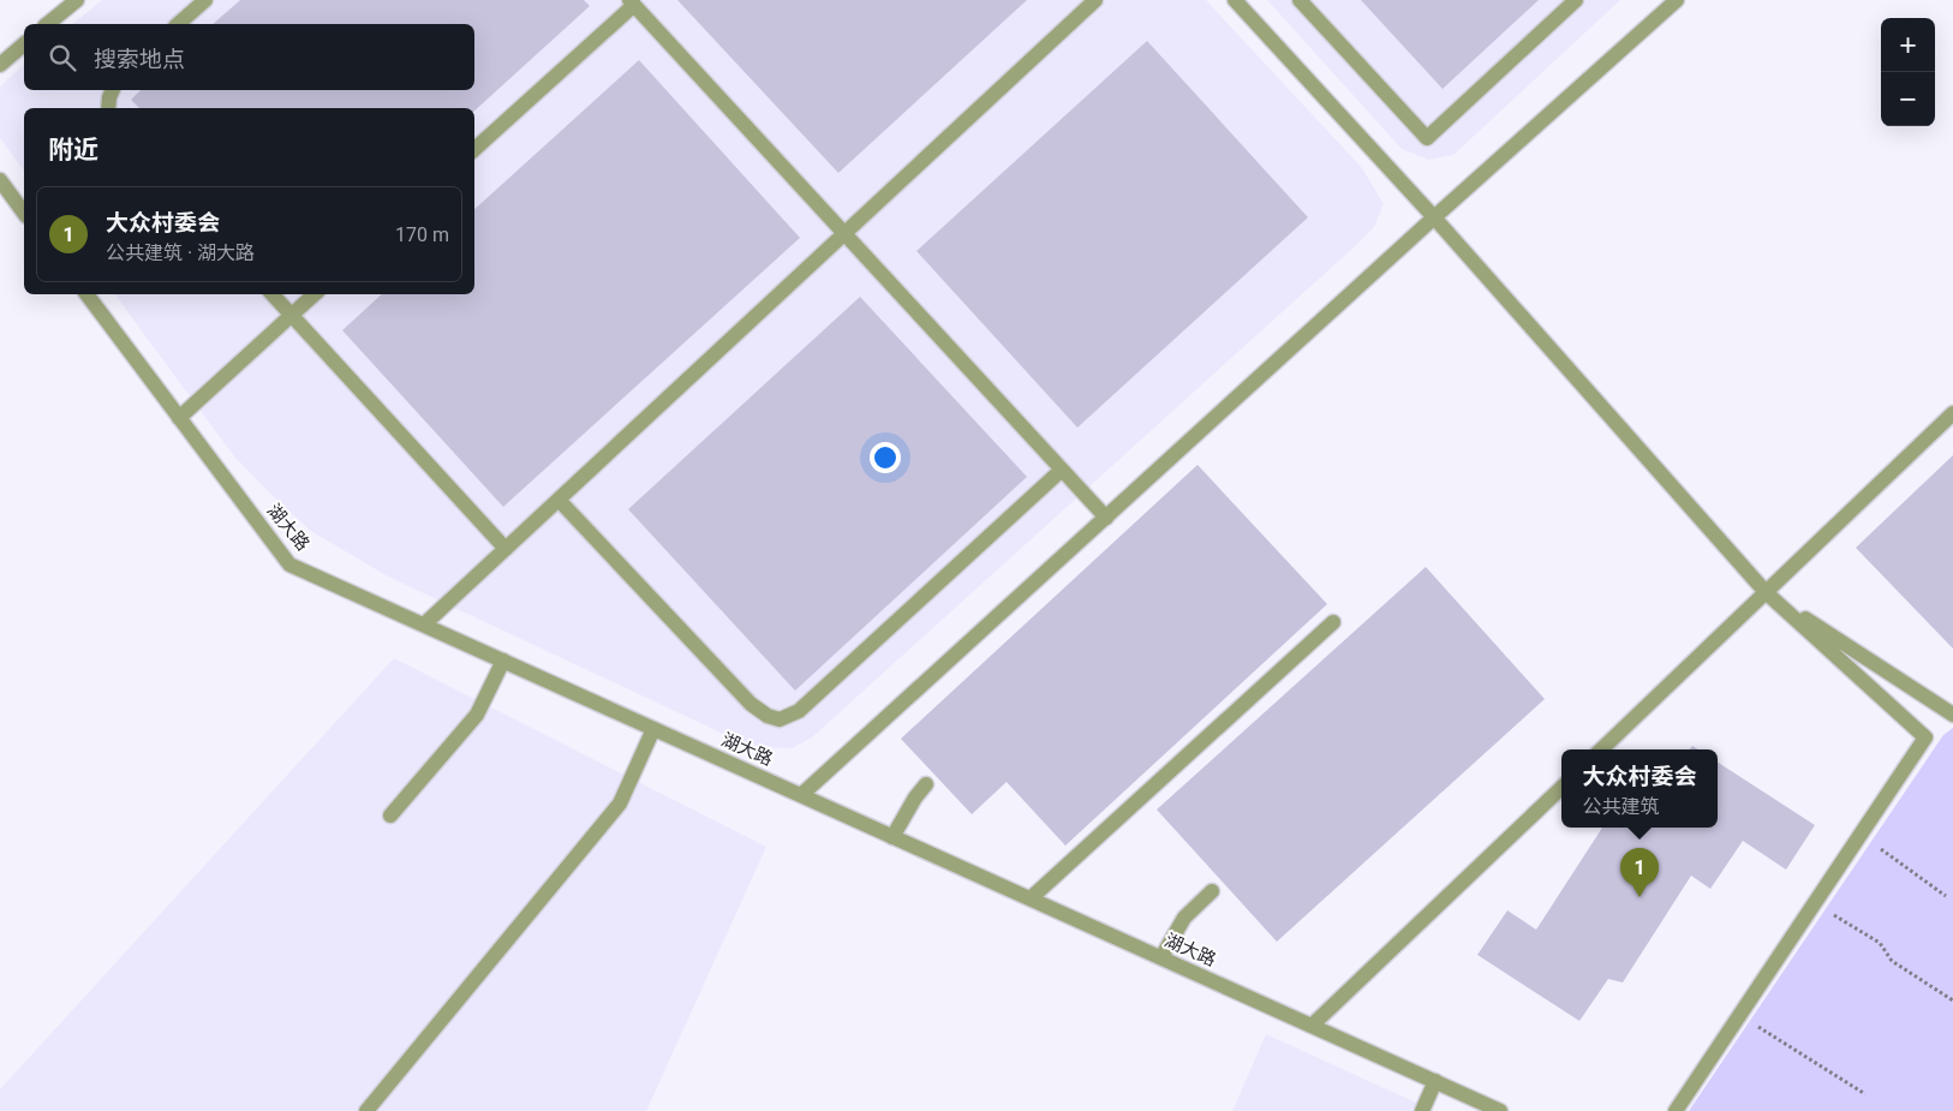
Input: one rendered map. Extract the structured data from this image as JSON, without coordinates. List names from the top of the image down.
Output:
{
  "streets": {
    "street": ["湖大路"]
  },
  "page": {
    "map_buttons": ["+", "−"],
    "search": "搜索地点",
    "heading": "附近",
    "list": [
      {
        "mark": "1",
        "name": "大众村委会",
        "note": "公共建筑 · 湖大路",
        "value": "170 m"
      }
    ],
    "popup": ["大众村委会", "公共建筑"],
    "pins": "1"
  }
}
